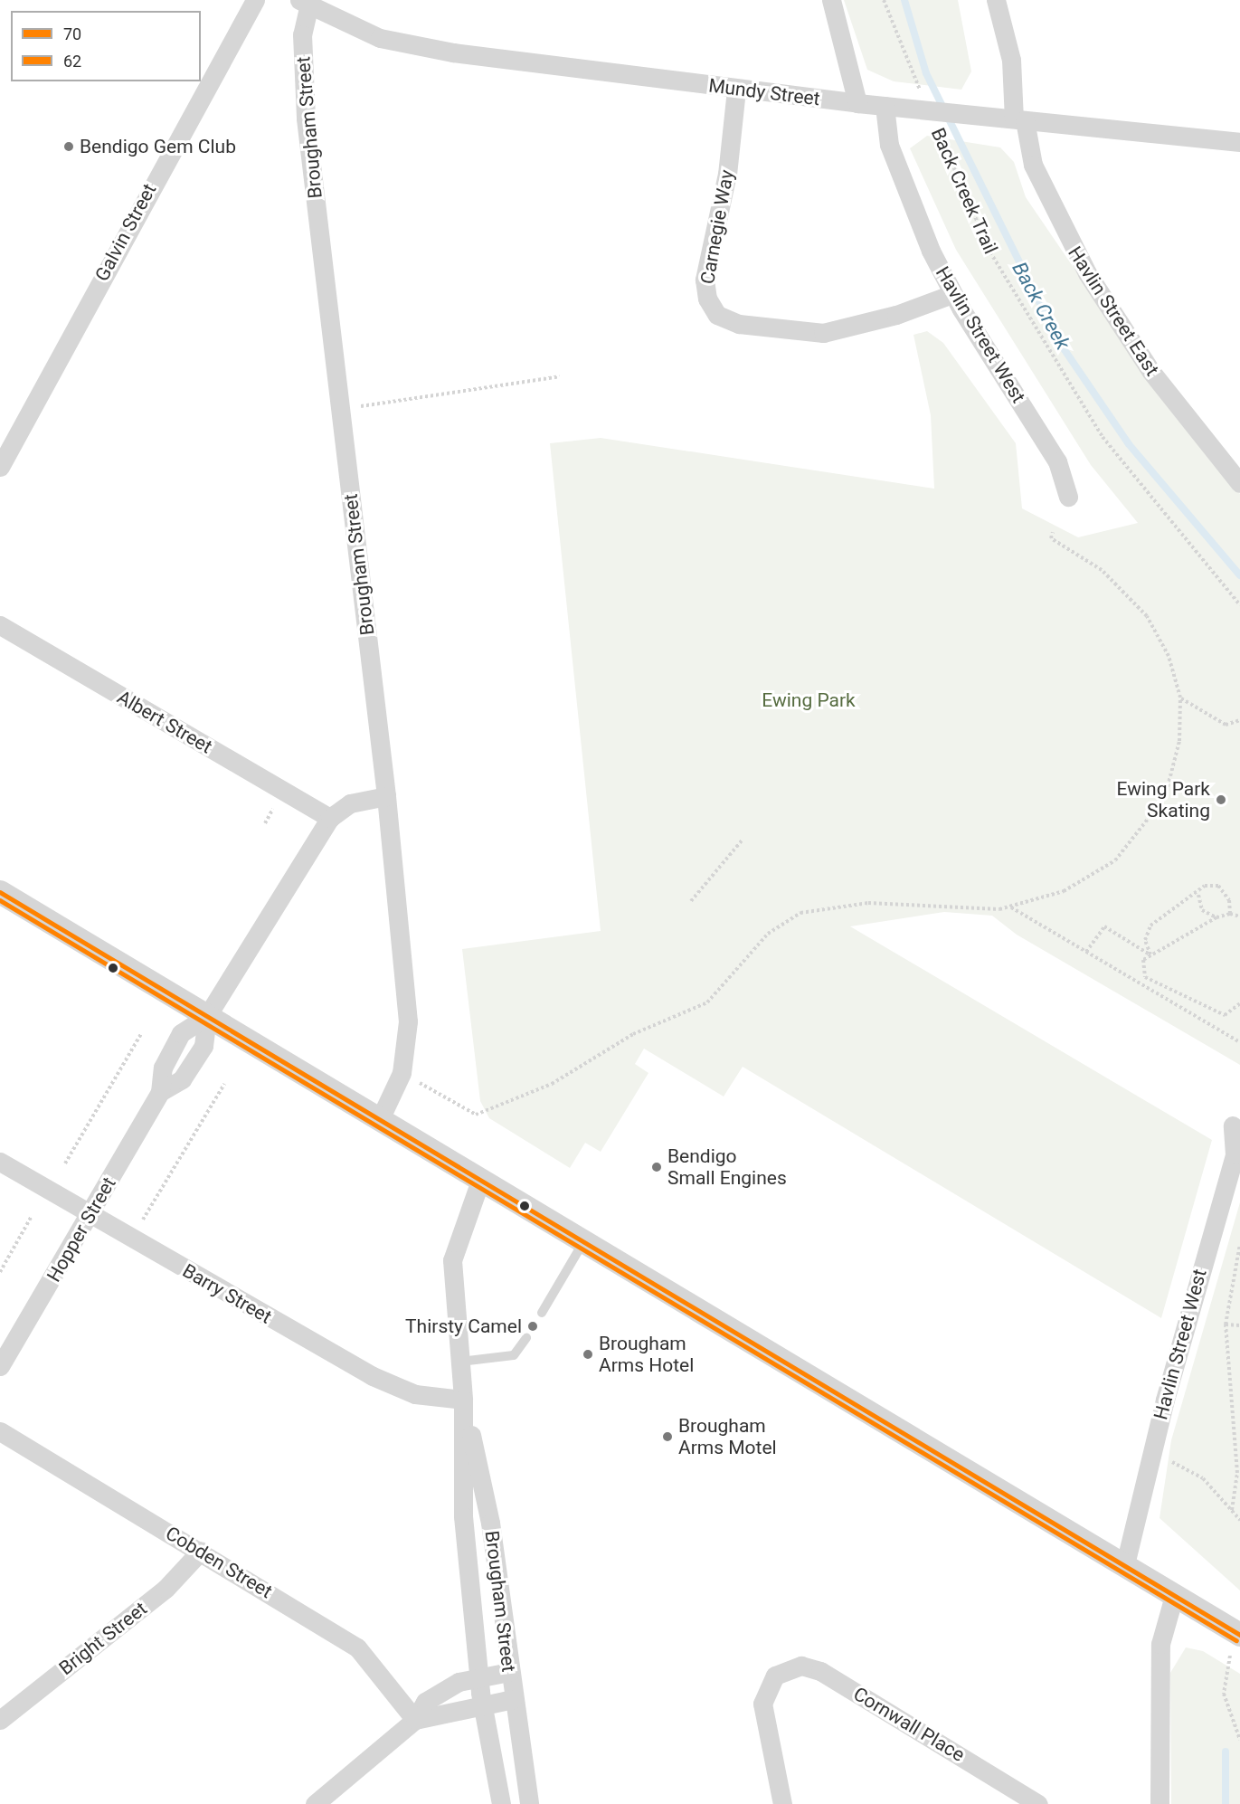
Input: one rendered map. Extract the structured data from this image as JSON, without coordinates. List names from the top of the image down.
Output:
{
  "streets": {
    "street": [
      "Mundy Street",
      "Brougham Street",
      "Carnegie Way",
      "Galvin Street",
      "Havlin Street East",
      "Havlin Street West",
      "Albert Street",
      "Hopper Street",
      "Barry Street",
      "Cobden Street",
      "Bright Street",
      "Cornwall Place"
    ],
    "path": ["Back Creek Trail"]
  },
  "crossings": [
    ["Mundy Street", "Brougham Street"],
    ["Mundy Street", "Carnegie Way"],
    ["Mundy Street", "Havlin Street East"],
    ["Mundy Street", "Havlin Street West"],
    ["Brougham Street", "Hopper Street"],
    ["Brougham Street", "Barry Street"],
    ["Carnegie Way", "Havlin Street West"],
    ["Albert Street", "Hopper Street"],
    ["Hopper Street", "Barry Street"],
    ["Cobden Street", "Bright Street"]
  ],
  "water": ["Back Creek"],
  "parks": ["Ewing Park"],
  "places": [
    "Bendigo Gem Club",
    "Ewing Park Skating",
    "Bendigo Small Engines",
    "Thirsty Camel",
    "Brougham Arms Hotel",
    "Brougham Arms Motel"
  ],
  "lines": ["transit line 70", "transit line 62"],
  "legend": ["70", "62"]
}
